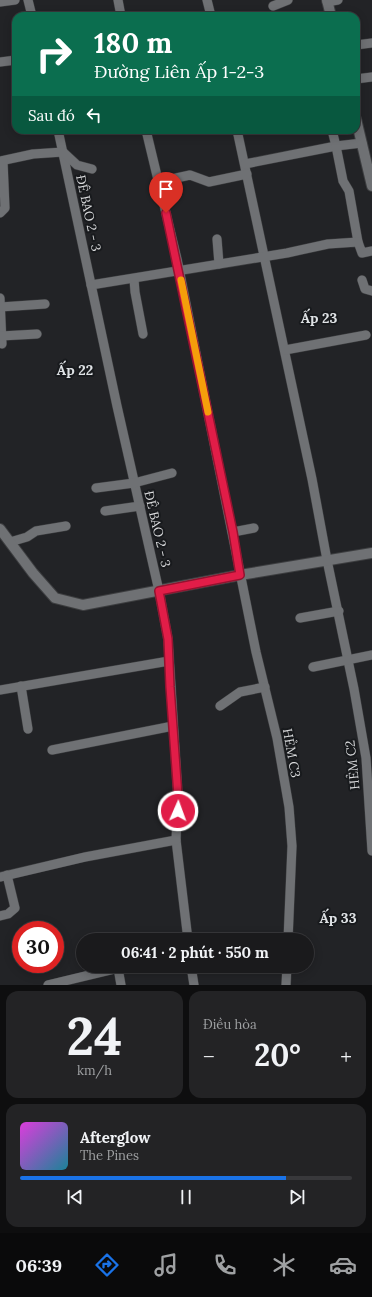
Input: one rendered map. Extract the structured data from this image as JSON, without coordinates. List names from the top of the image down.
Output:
{
  "streets": {
    "street": ["ĐÊ BAO 2 - 3", "HẺM C3", "HẺM C2"]
  },
  "districts": ["Ấp 23", "Ấp 22", "Ấp 33"],
  "page": {
    "turn": ["180 m", "Đường Liên Ấp 1-2-3"],
    "then": "Sau đó",
    "limit": "30",
    "trip": "06:41 · 2 phút · 550 m",
    "tile": [
      ["24", "km/h"],
      "Điều hòa"
    ],
    "heat": ["−", "20°", "+"],
    "song": ["Afterglow", "The Pines"],
    "tabs": "06:39"
  }
}
